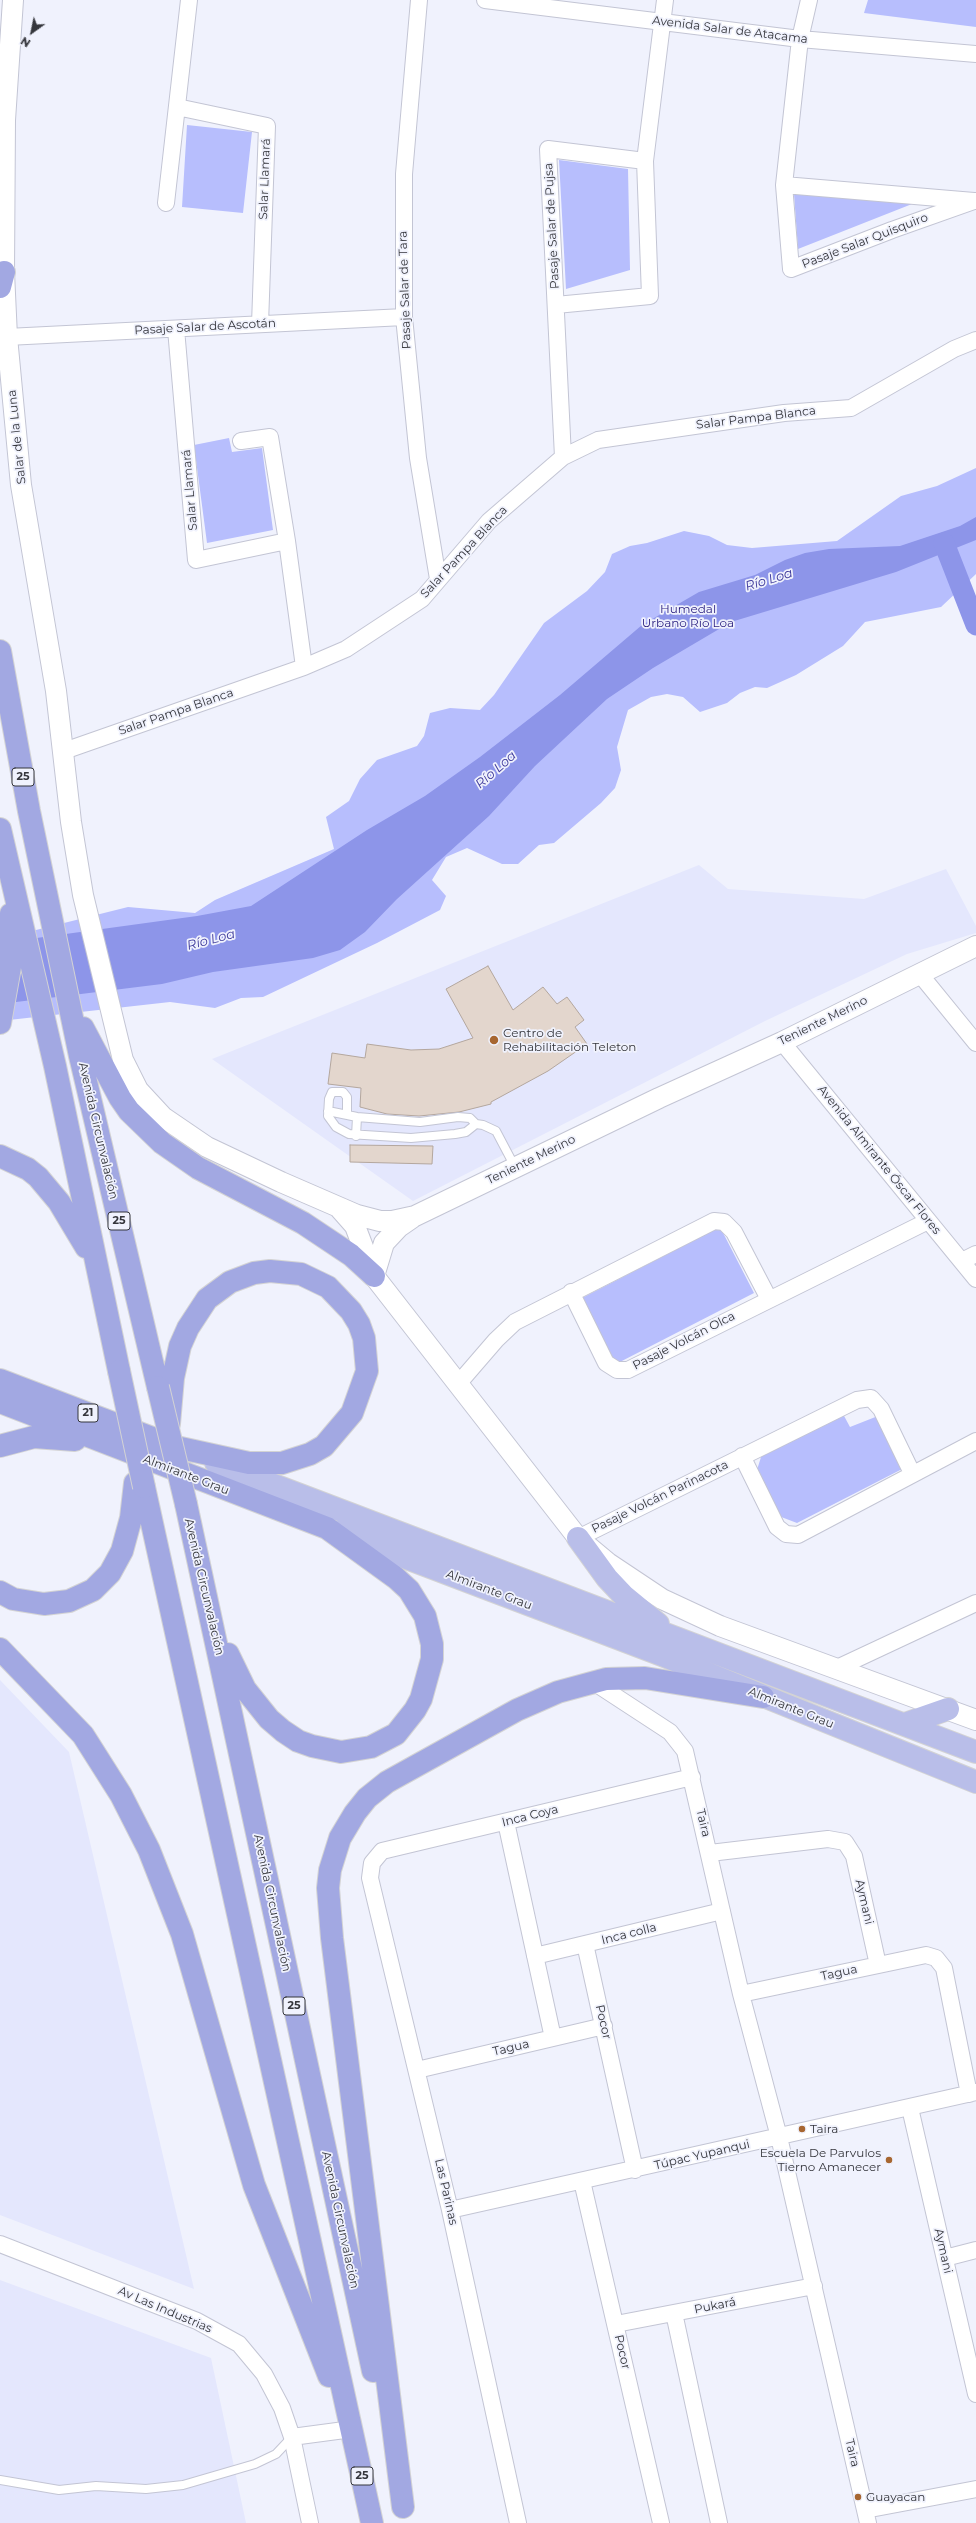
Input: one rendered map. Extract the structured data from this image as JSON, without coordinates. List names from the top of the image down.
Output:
{
  "streets": {
    "highway": [
      "25",
      "Avenida Circunvalación",
      "21",
      "Almirante Grau"
    ],
    "street": [
      "Avenida Salar de Atacama",
      "Salar Llamará",
      "Pasaje Salar de Pujsa",
      "Pasaje Salar Quisquiro",
      "Pasaje Salar de Tara",
      "Pasaje Salar de Ascotán",
      "Salar Pampa Blanca",
      "Salar de la Luna",
      "Teniente Merino",
      "Avenida Almirante Óscar Flores",
      "Pasaje Volcán Olca",
      "Pasaje Volcán Parinacota",
      "Inca Coya",
      "Taira",
      "Aymani",
      "Inca colla",
      "Tagua",
      "Pocor",
      "Túpac Yupanqui",
      "Las Parinas",
      "Pukará",
      "Av Las Industrias"
    ]
  },
  "crossings": [
    ["Avenida Salar de Atacama", "Pasaje Salar de Pujsa"],
    ["Avenida Salar de Atacama", "Pasaje Salar Quisquiro"],
    ["Salar Llamará", "Pasaje Salar de Ascotán"],
    ["Pasaje Salar de Pujsa", "Salar Pampa Blanca"],
    ["Pasaje Salar de Tara", "Pasaje Salar de Ascotán"],
    ["Pasaje Salar de Tara", "Salar Pampa Blanca"],
    ["Pasaje Salar de Ascotán", "Salar de la Luna"],
    ["Salar Pampa Blanca", "Salar de la Luna"],
    ["Salar de la Luna", "Teniente Merino"],
    ["Teniente Merino", "Avenida Almirante Óscar Flores"],
    ["Avenida Circunvalación", "Almirante Grau"],
    ["Avenida Almirante Óscar Flores", "Pasaje Volcán Olca"],
    ["Inca Coya", "Taira"],
    ["Inca Coya", "Las Parinas"],
    ["Taira", "Aymani"],
    ["Taira", "Inca colla"],
    ["Taira", "Tagua"],
    ["Taira", "Túpac Yupanqui"],
    ["Taira", "Pukará"],
    ["Aymani", "Tagua"],
    ["Aymani", "Túpac Yupanqui"],
    ["Inca colla", "Pocor"],
    ["Tagua", "Pocor"],
    ["Tagua", "Túpac Yupanqui"],
    ["Tagua", "Las Parinas"],
    ["Pocor", "Túpac Yupanqui"],
    ["Pocor", "Pukará"],
    ["Túpac Yupanqui", "Las Parinas"]
  ],
  "water": ["Río Loa"],
  "parks": ["Humedal Urbano Río Loa"],
  "places": [
    "Centro de Rehabilitación Teleton",
    "Taira",
    "Escuela De Parvulos Tierno Amanecer",
    "Guayacan"
  ],
  "north": "bottom left"
}
